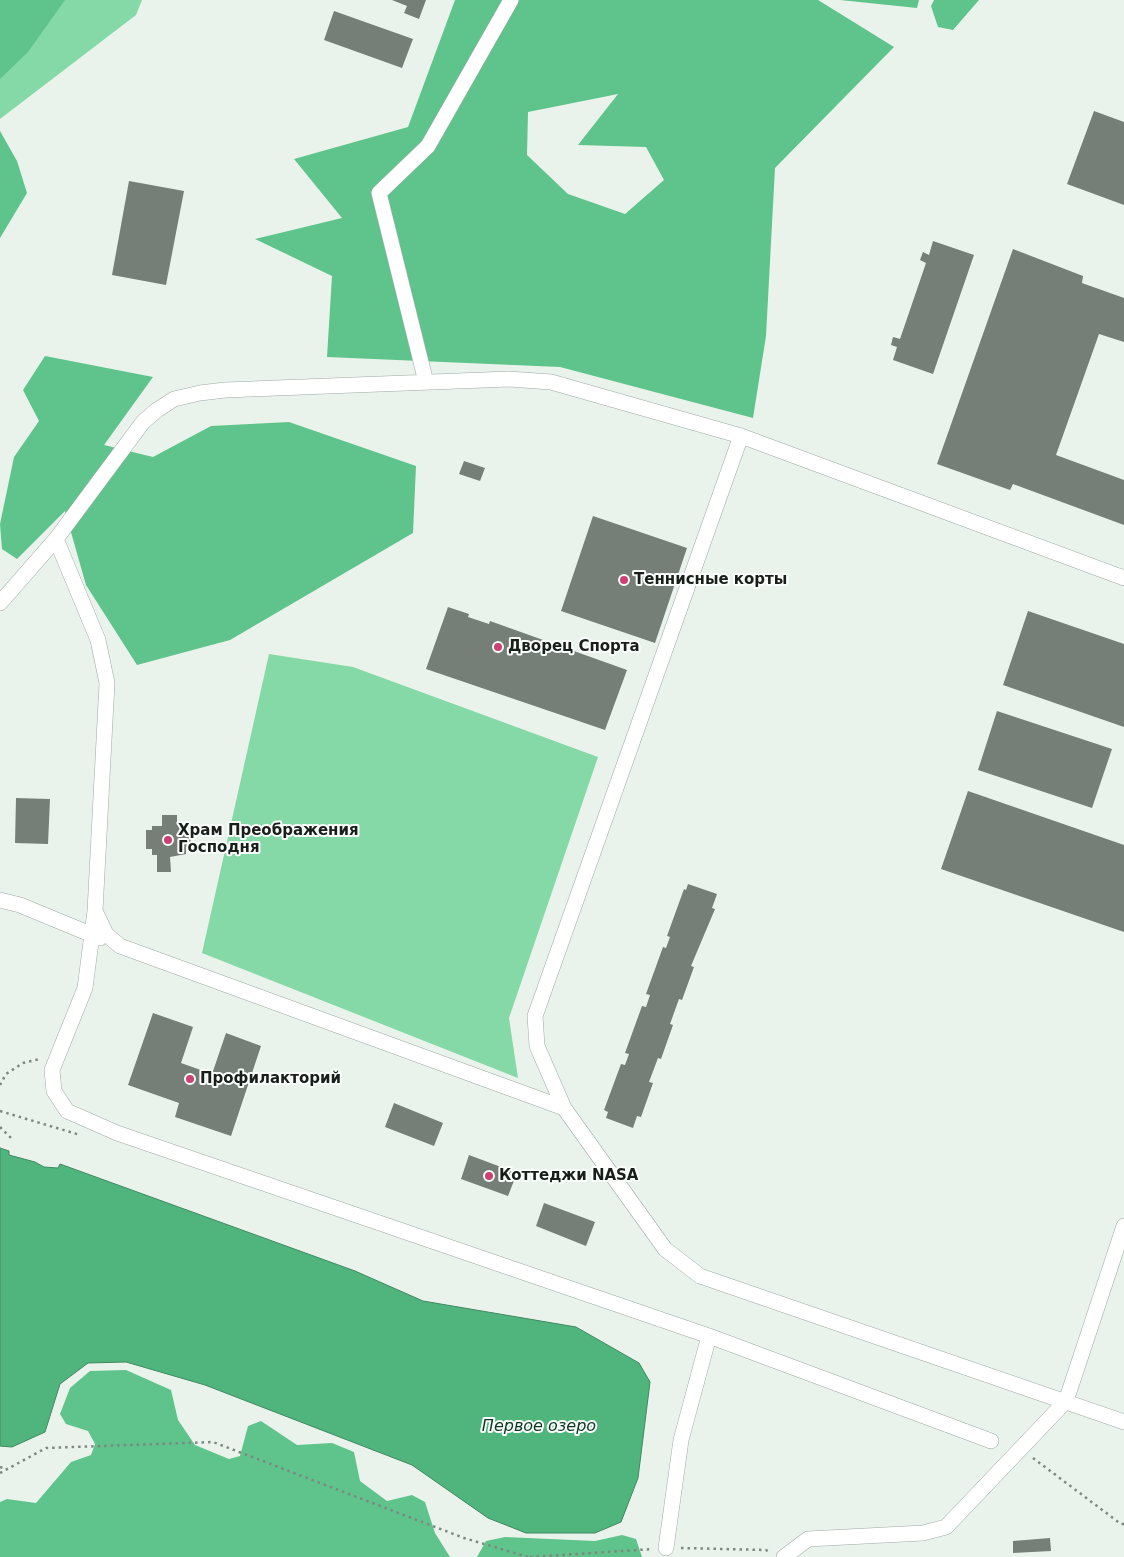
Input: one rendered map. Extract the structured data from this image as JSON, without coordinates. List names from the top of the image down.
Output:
{
  "water": ["Первое озеро"],
  "places": [
    "Теннисные корты",
    "Дворец Спорта",
    "Храм Преображения Господня",
    "Профилакторий",
    "Коттеджи NASA"
  ]
}
